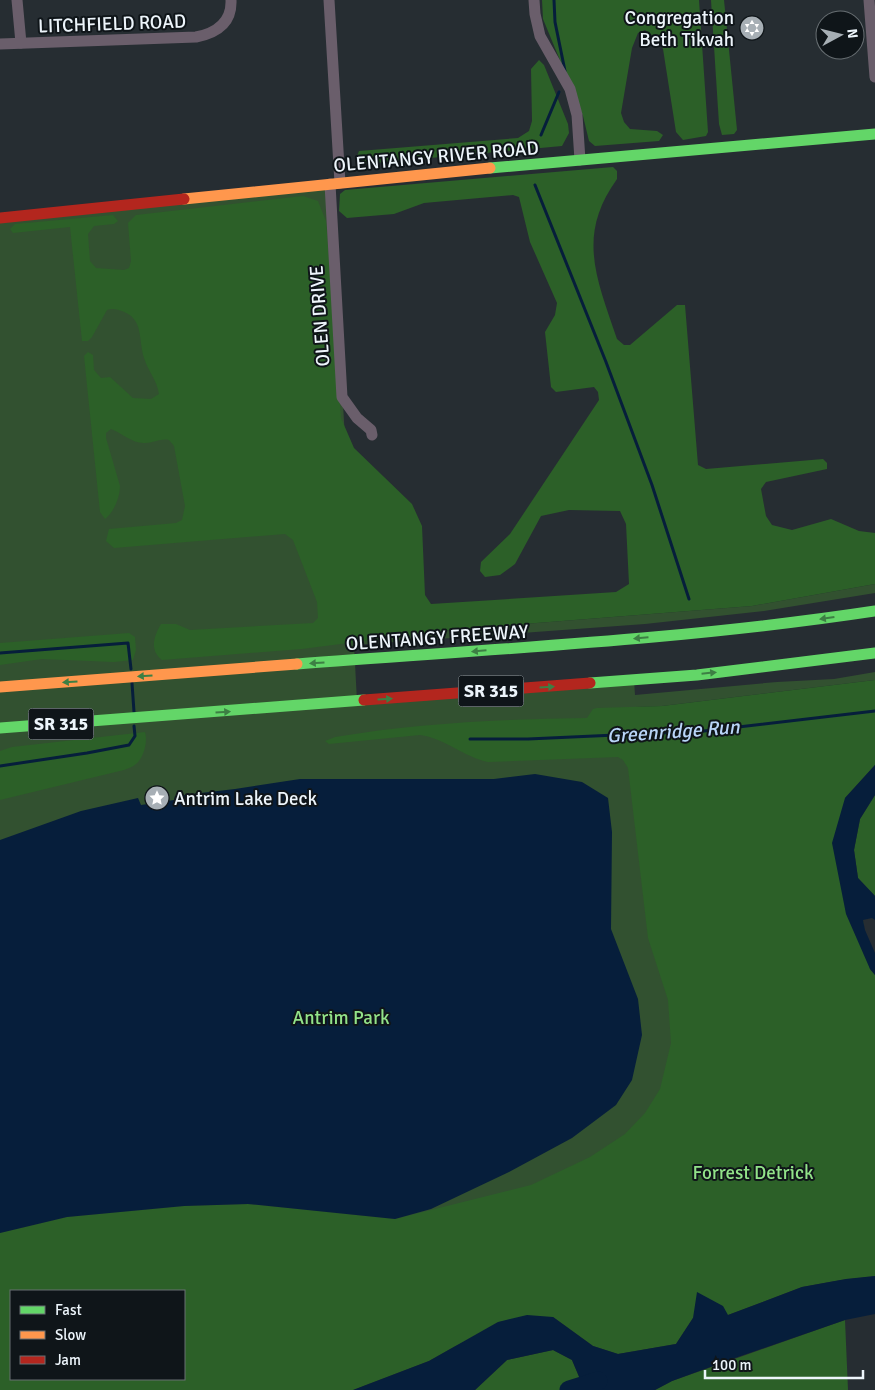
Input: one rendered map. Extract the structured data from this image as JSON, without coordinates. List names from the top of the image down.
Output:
{
  "streets": {
    "main road": ["OLENTANGY RIVER ROAD", "OLENTANGY FREEWAY", "SR 315"],
    "street": ["LITCHFIELD ROAD", "OLEN DRIVE"]
  },
  "crossings": [
    ["OLENTANGY RIVER ROAD", "OLEN DRIVE"]
  ],
  "water": ["Greenridge Run"],
  "parks": ["Antrim Park", "Forrest Detrick"],
  "places": {
    "synagogue": ["Congregation Beth Tikvah"],
    "place": ["Antrim Lake Deck"]
  },
  "legend": ["Fast", "Slow", "Jam"],
  "scale_bar": "100 m",
  "north": "right"
}
